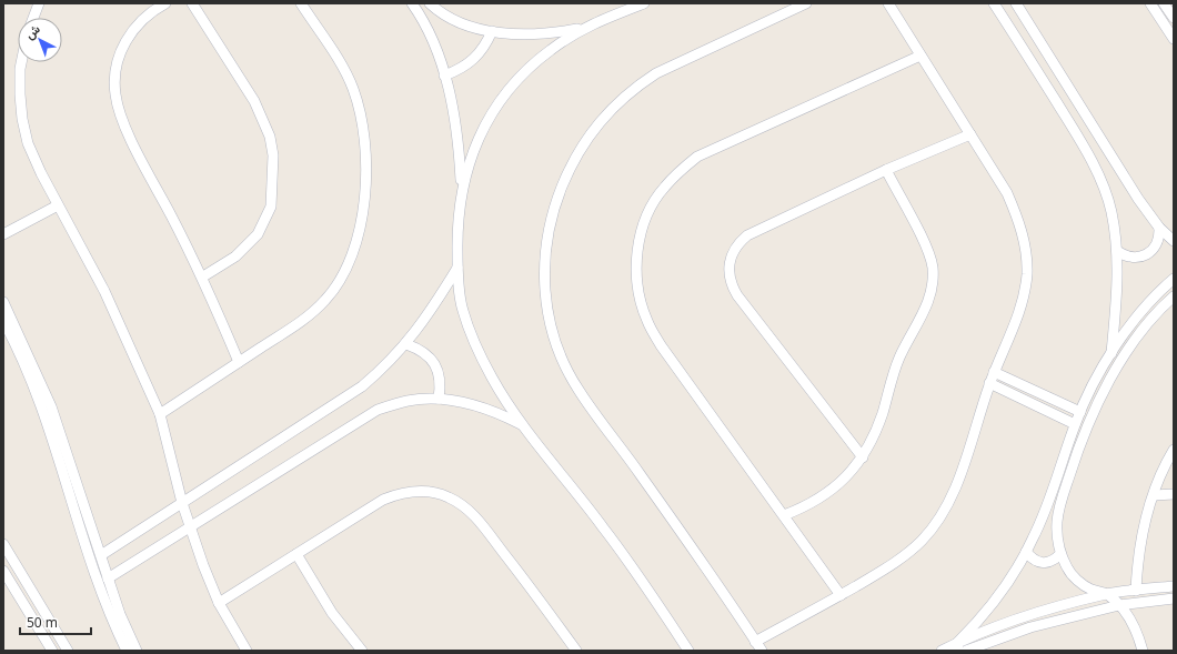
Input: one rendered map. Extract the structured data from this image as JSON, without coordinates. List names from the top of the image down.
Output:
{
  "scale_bar": "50 m",
  "north": "top left"
}
